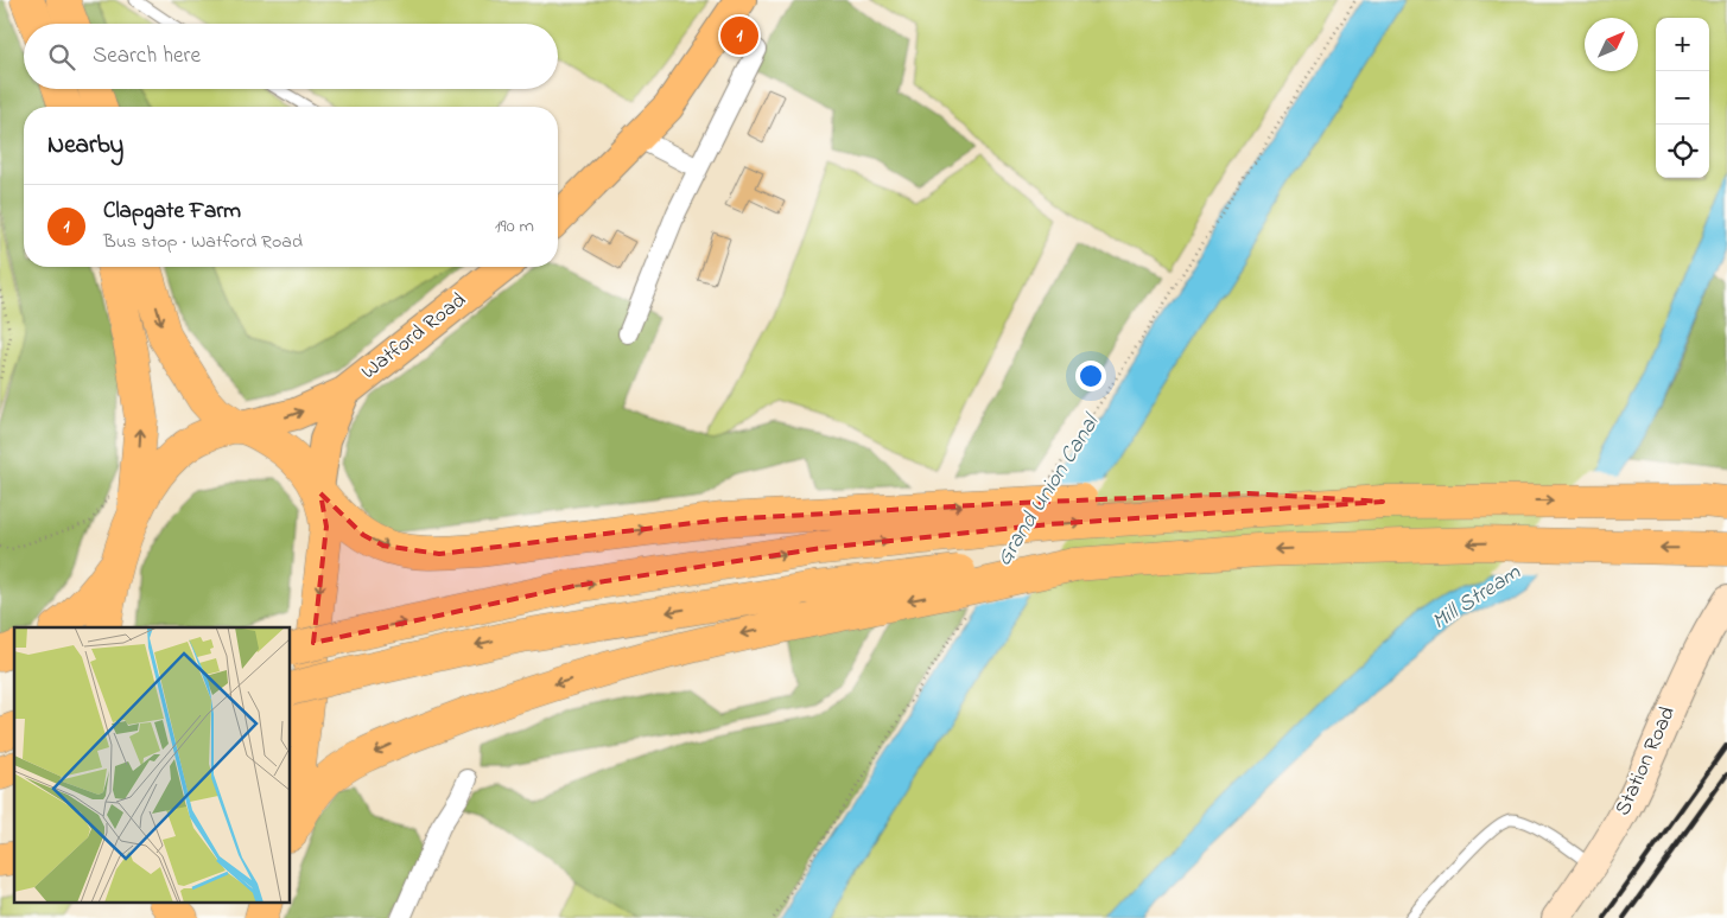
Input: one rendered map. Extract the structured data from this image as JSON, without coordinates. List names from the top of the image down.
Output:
{
  "streets": {
    "main road": ["Watford Road"],
    "street": ["Station Road"]
  },
  "water": ["Grand Union Canal", "Mill Stream"],
  "north": "top right",
  "page": {
    "pins": "1",
    "map_buttons": ["+", "−"],
    "search": "Search here",
    "heading": "Nearby",
    "list": [
      {
        "mark": "1",
        "name": "Clapgate Farm",
        "note": "Bus stop · Watford Road",
        "value": "190 m"
      }
    ]
  }
}
